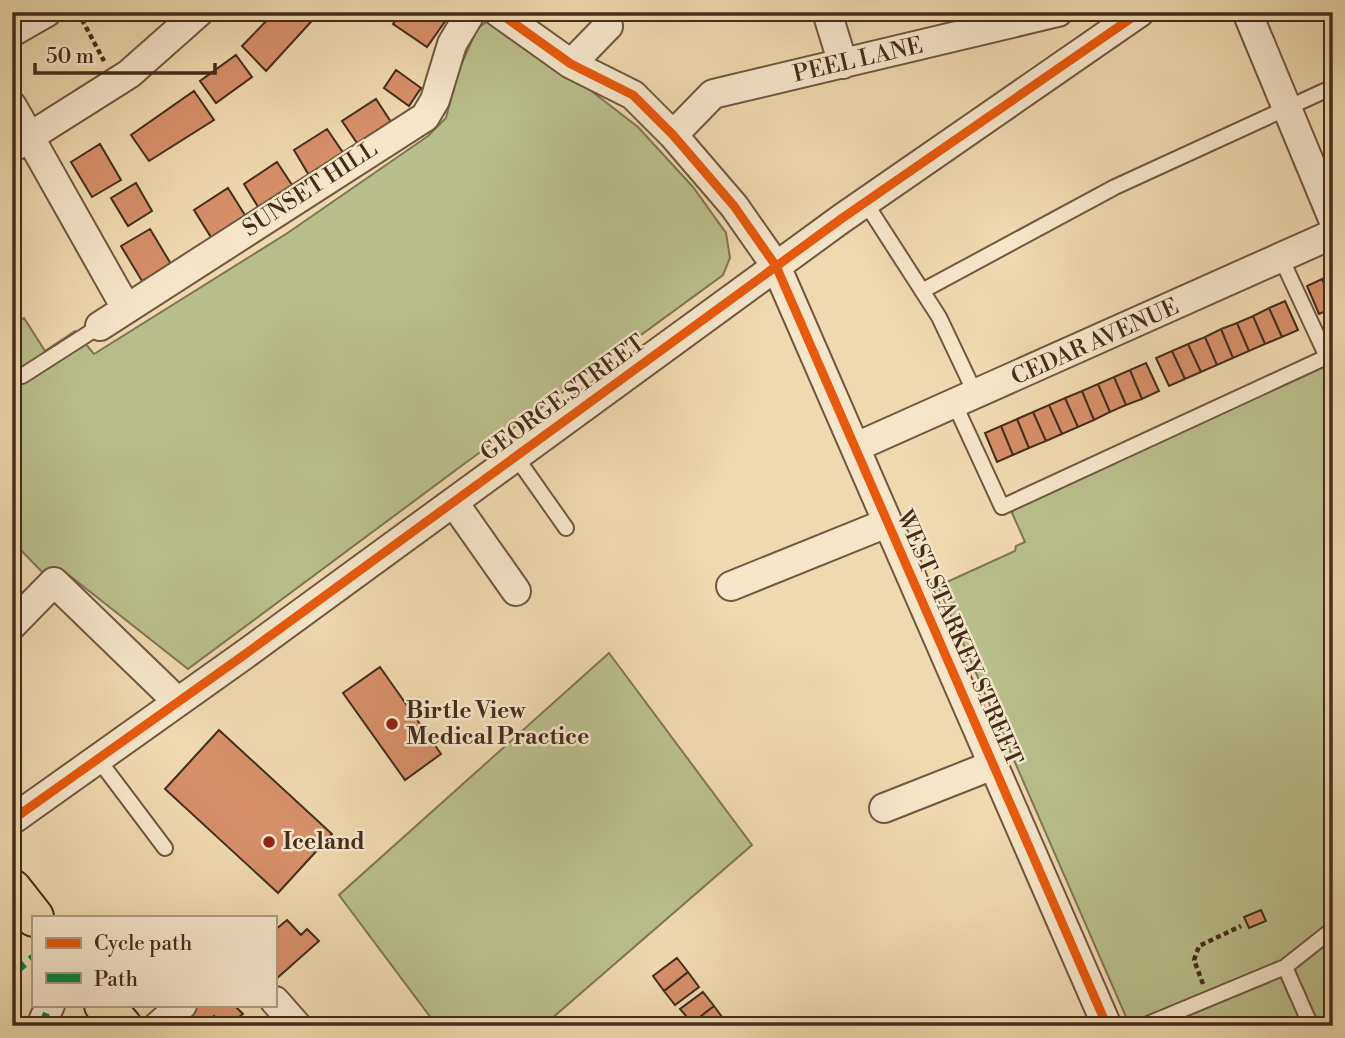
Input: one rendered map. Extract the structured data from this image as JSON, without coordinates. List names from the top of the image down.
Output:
{
  "streets": {
    "street": [
      "PEEL LANE",
      "SUNSET HILL",
      "CEDAR AVENUE",
      "GEORGE STREET",
      "WEST STARKEY STREET"
    ]
  },
  "crossings": [
    ["PEEL LANE", "WEST STARKEY STREET"],
    ["CEDAR AVENUE", "WEST STARKEY STREET"],
    ["GEORGE STREET", "WEST STARKEY STREET"]
  ],
  "places": ["Birtle View Medical Practice", "Iceland"],
  "legend": ["Cycle path", "Path"],
  "scale_bar": "50 m"
}
